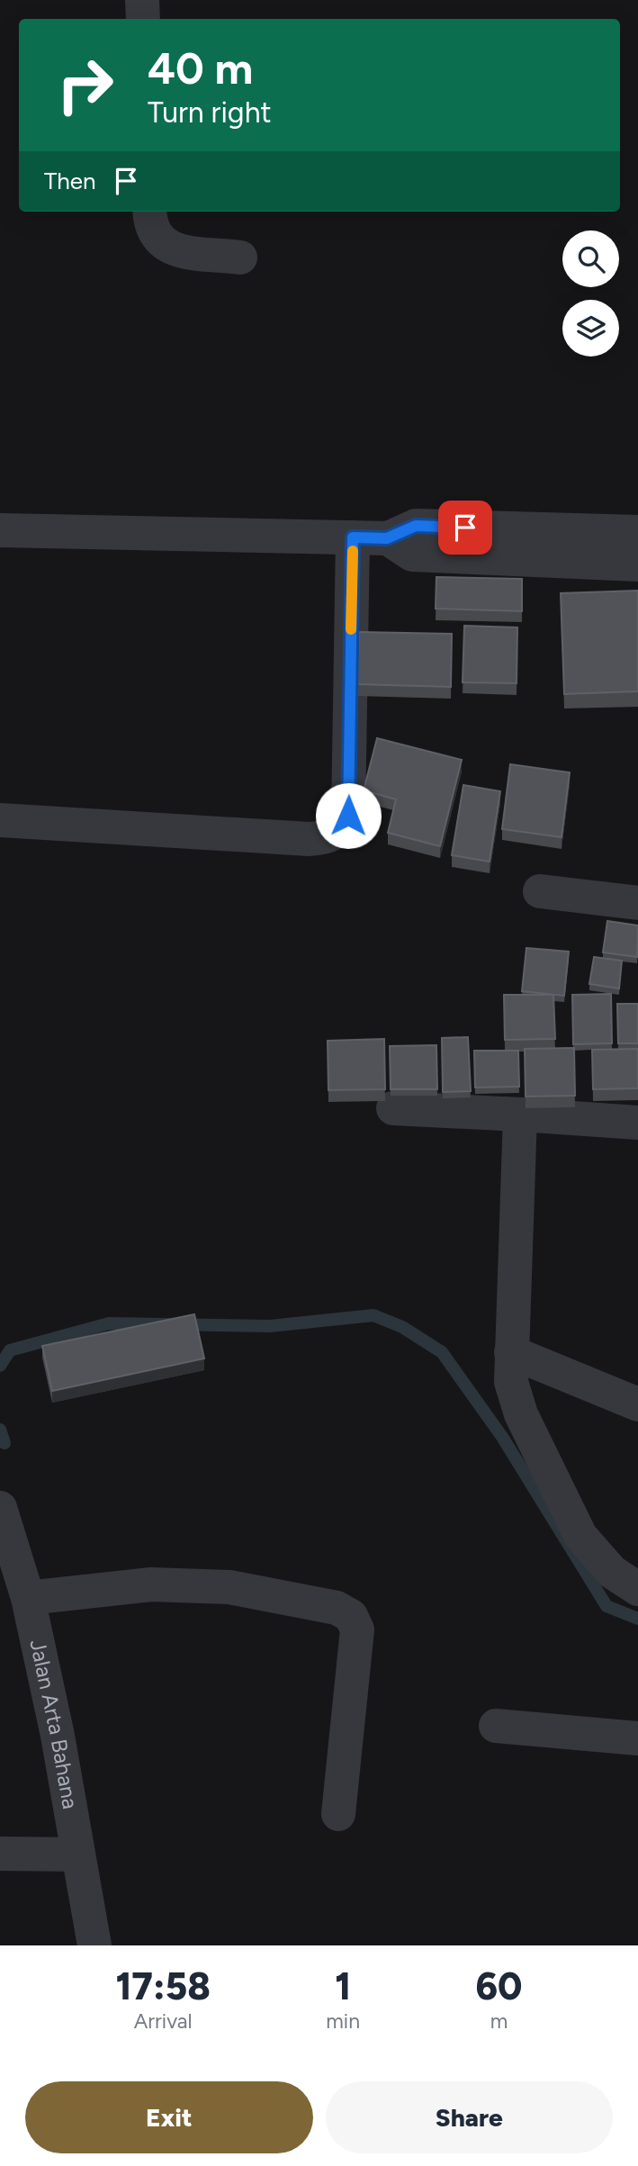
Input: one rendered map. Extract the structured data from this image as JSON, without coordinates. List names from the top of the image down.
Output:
{
  "streets": {
    "street": ["Jalan Arta Bahana"]
  },
  "page": {
    "turn": ["40 m", "Turn right"],
    "then": "Then",
    "eta": [
      "17:58",
      "Arrival",
      "1",
      "min",
      "60",
      "m"
    ],
    "buttons": ["Exit", "Share"]
  }
}
